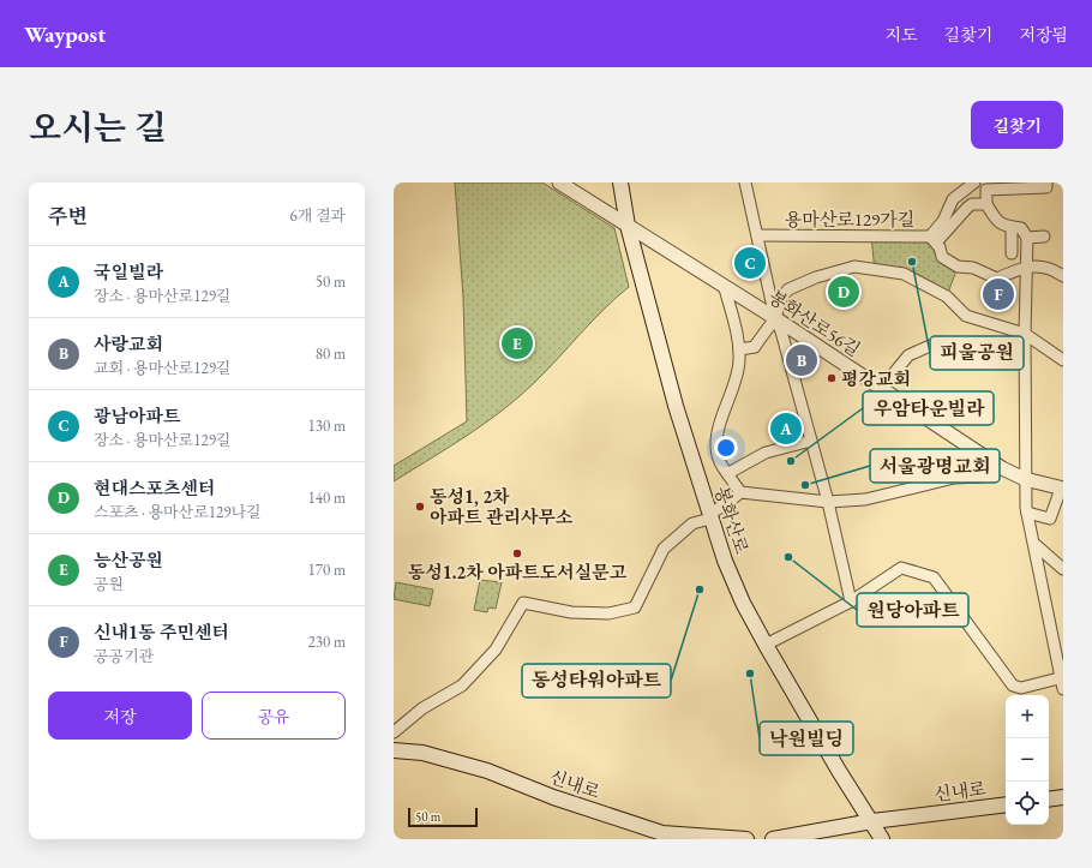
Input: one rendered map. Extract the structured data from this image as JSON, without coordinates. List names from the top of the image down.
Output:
{
  "streets": {
    "main road": ["봉화산로", "신내로"],
    "street": ["용마산로129가길", "봉화산로56길"]
  },
  "crossings": [
    ["봉화산로56길", "봉화산로"],
    ["봉화산로", "신내로"]
  ],
  "places": [
    "피울공원",
    "평강교회",
    "우암타운빌라",
    "서울광명교회",
    "동성1, 2차 아파트 관리사무소",
    "동성1.2차 아파트도서실문고",
    "원당아파트",
    "동성타워아파트",
    "낙원빌딩"
  ],
  "scale_bar": "50 m",
  "page": {
    "header": "Waypost",
    "nav": ["지도", "길찾기", "저장됨"],
    "title": "오시는 길",
    "buttons": [
      "길찾기",
      ["저장", "공유"]
    ],
    "heading": ["주변", "6개 결과"],
    "list": [
      {
        "mark": "A",
        "name": "국일빌라",
        "note": "장소 · 용마산로129길",
        "value": "50 m"
      },
      {
        "mark": "B",
        "name": "사랑교회",
        "note": "교회 · 용마산로129길",
        "value": "80 m"
      },
      {
        "mark": "C",
        "name": "광남아파트",
        "note": "장소 · 용마산로129길",
        "value": "130 m"
      },
      {
        "mark": "D",
        "name": "현대스포츠센터",
        "note": "스포츠 · 용마산로129나길",
        "value": "140 m"
      },
      {
        "mark": "E",
        "name": "능산공원",
        "note": "공원",
        "value": "170 m"
      },
      {
        "mark": "F",
        "name": "신내1동 주민센터",
        "note": "공공기관",
        "value": "230 m"
      }
    ],
    "pins": [
      "C",
      "D",
      "F",
      "E",
      "B",
      "A"
    ],
    "map_buttons": ["+", "−"],
    "scale": "50 m"
  }
}
